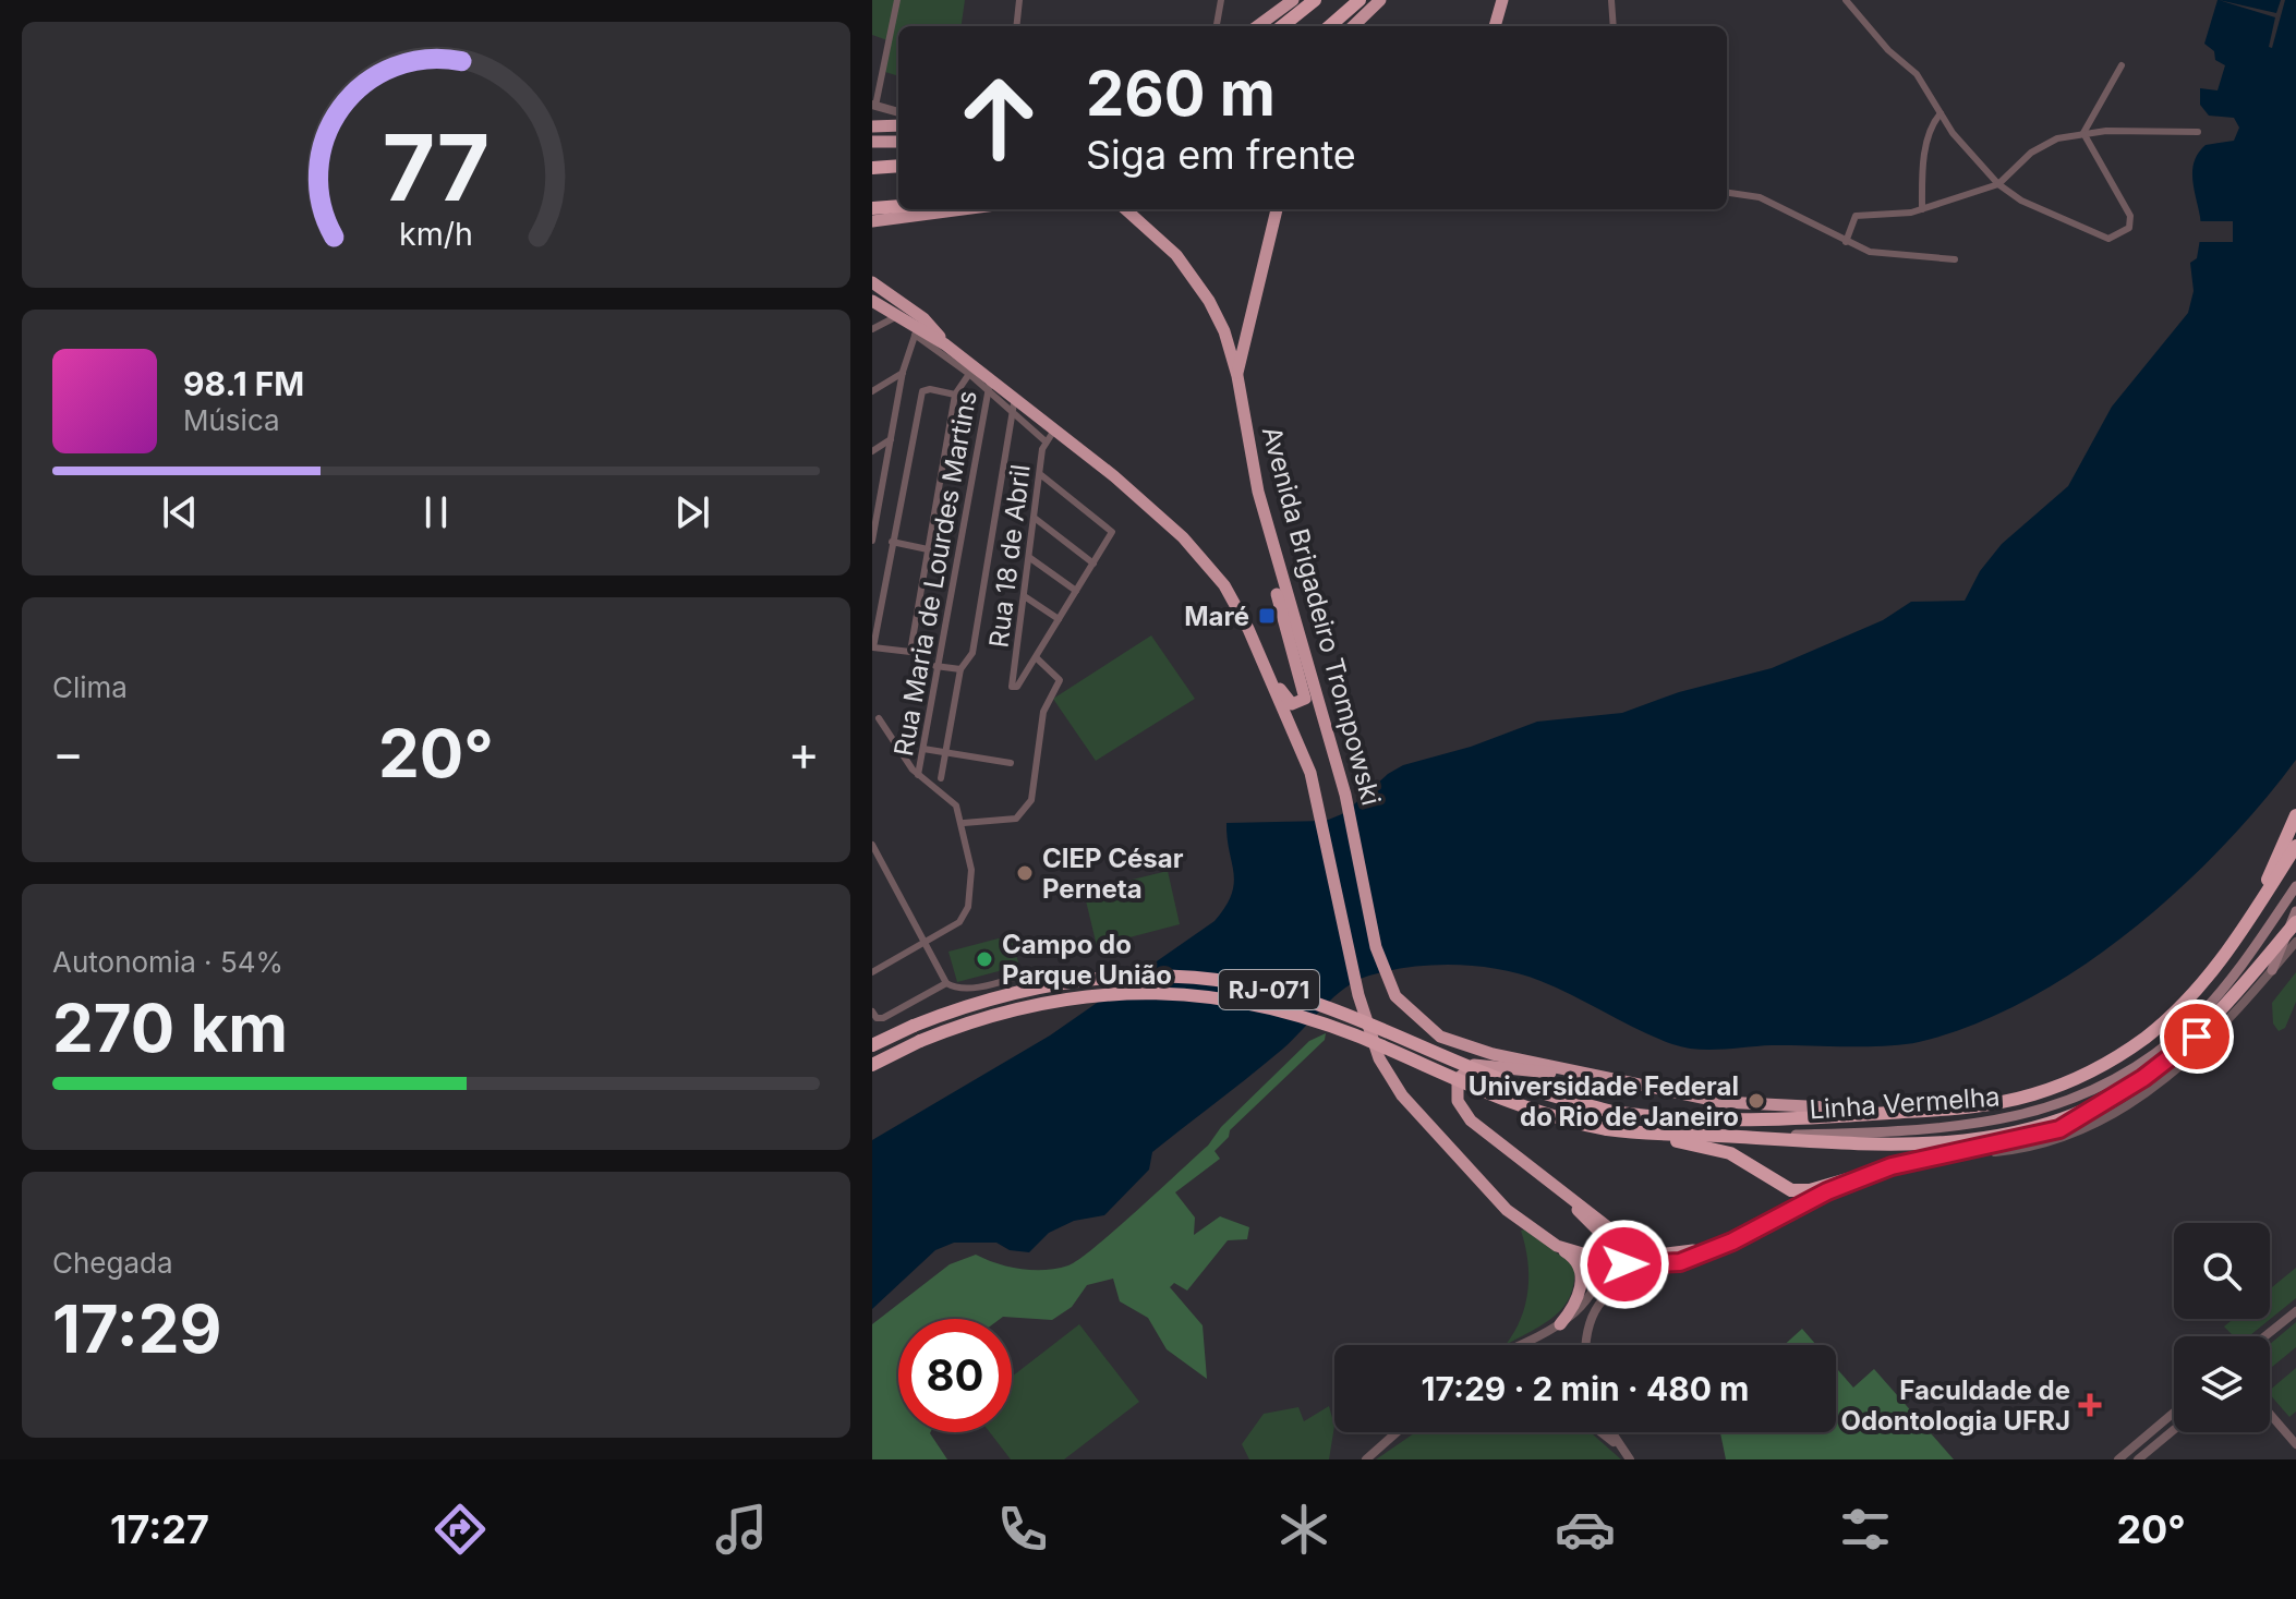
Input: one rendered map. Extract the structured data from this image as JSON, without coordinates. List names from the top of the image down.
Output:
{
  "streets": {
    "highway": ["Avenida Brigadeiro Trompowski", "RJ-071", "Linha Vermelha"],
    "street": ["Rua 18 de Abril", "Rua Maria de Lourdes Martins"]
  },
  "crossings": [
    ["Rua 18 de Abril", "Avenida Brigadeiro Trompowski"],
    ["Rua Maria de Lourdes Martins", "Avenida Brigadeiro Trompowski"],
    ["Avenida Brigadeiro Trompowski", "Linha Vermelha"]
  ],
  "places": {
    "transit": ["Maré"],
    "other": ["CIEP César Perneta", "Campo do Parque União", "Universidade Federal do Rio de Janeiro"],
    "health": ["Faculdade de Odontologia UFRJ"]
  },
  "page": {
    "turn": ["260 m", "Siga em frente"],
    "song": ["98.1 FM", "Música"],
    "tile": [
      "Clima",
      ["Autonomia · 54%", "270 km"],
      ["Chegada", "17:29"]
    ],
    "heat": ["−", "20°", "+"],
    "limit": "80",
    "trip": "17:29 · 2 min · 480 m",
    "tabs": ["17:27", "20°"],
    "gauge": ["77", "km/h"]
  }
}
